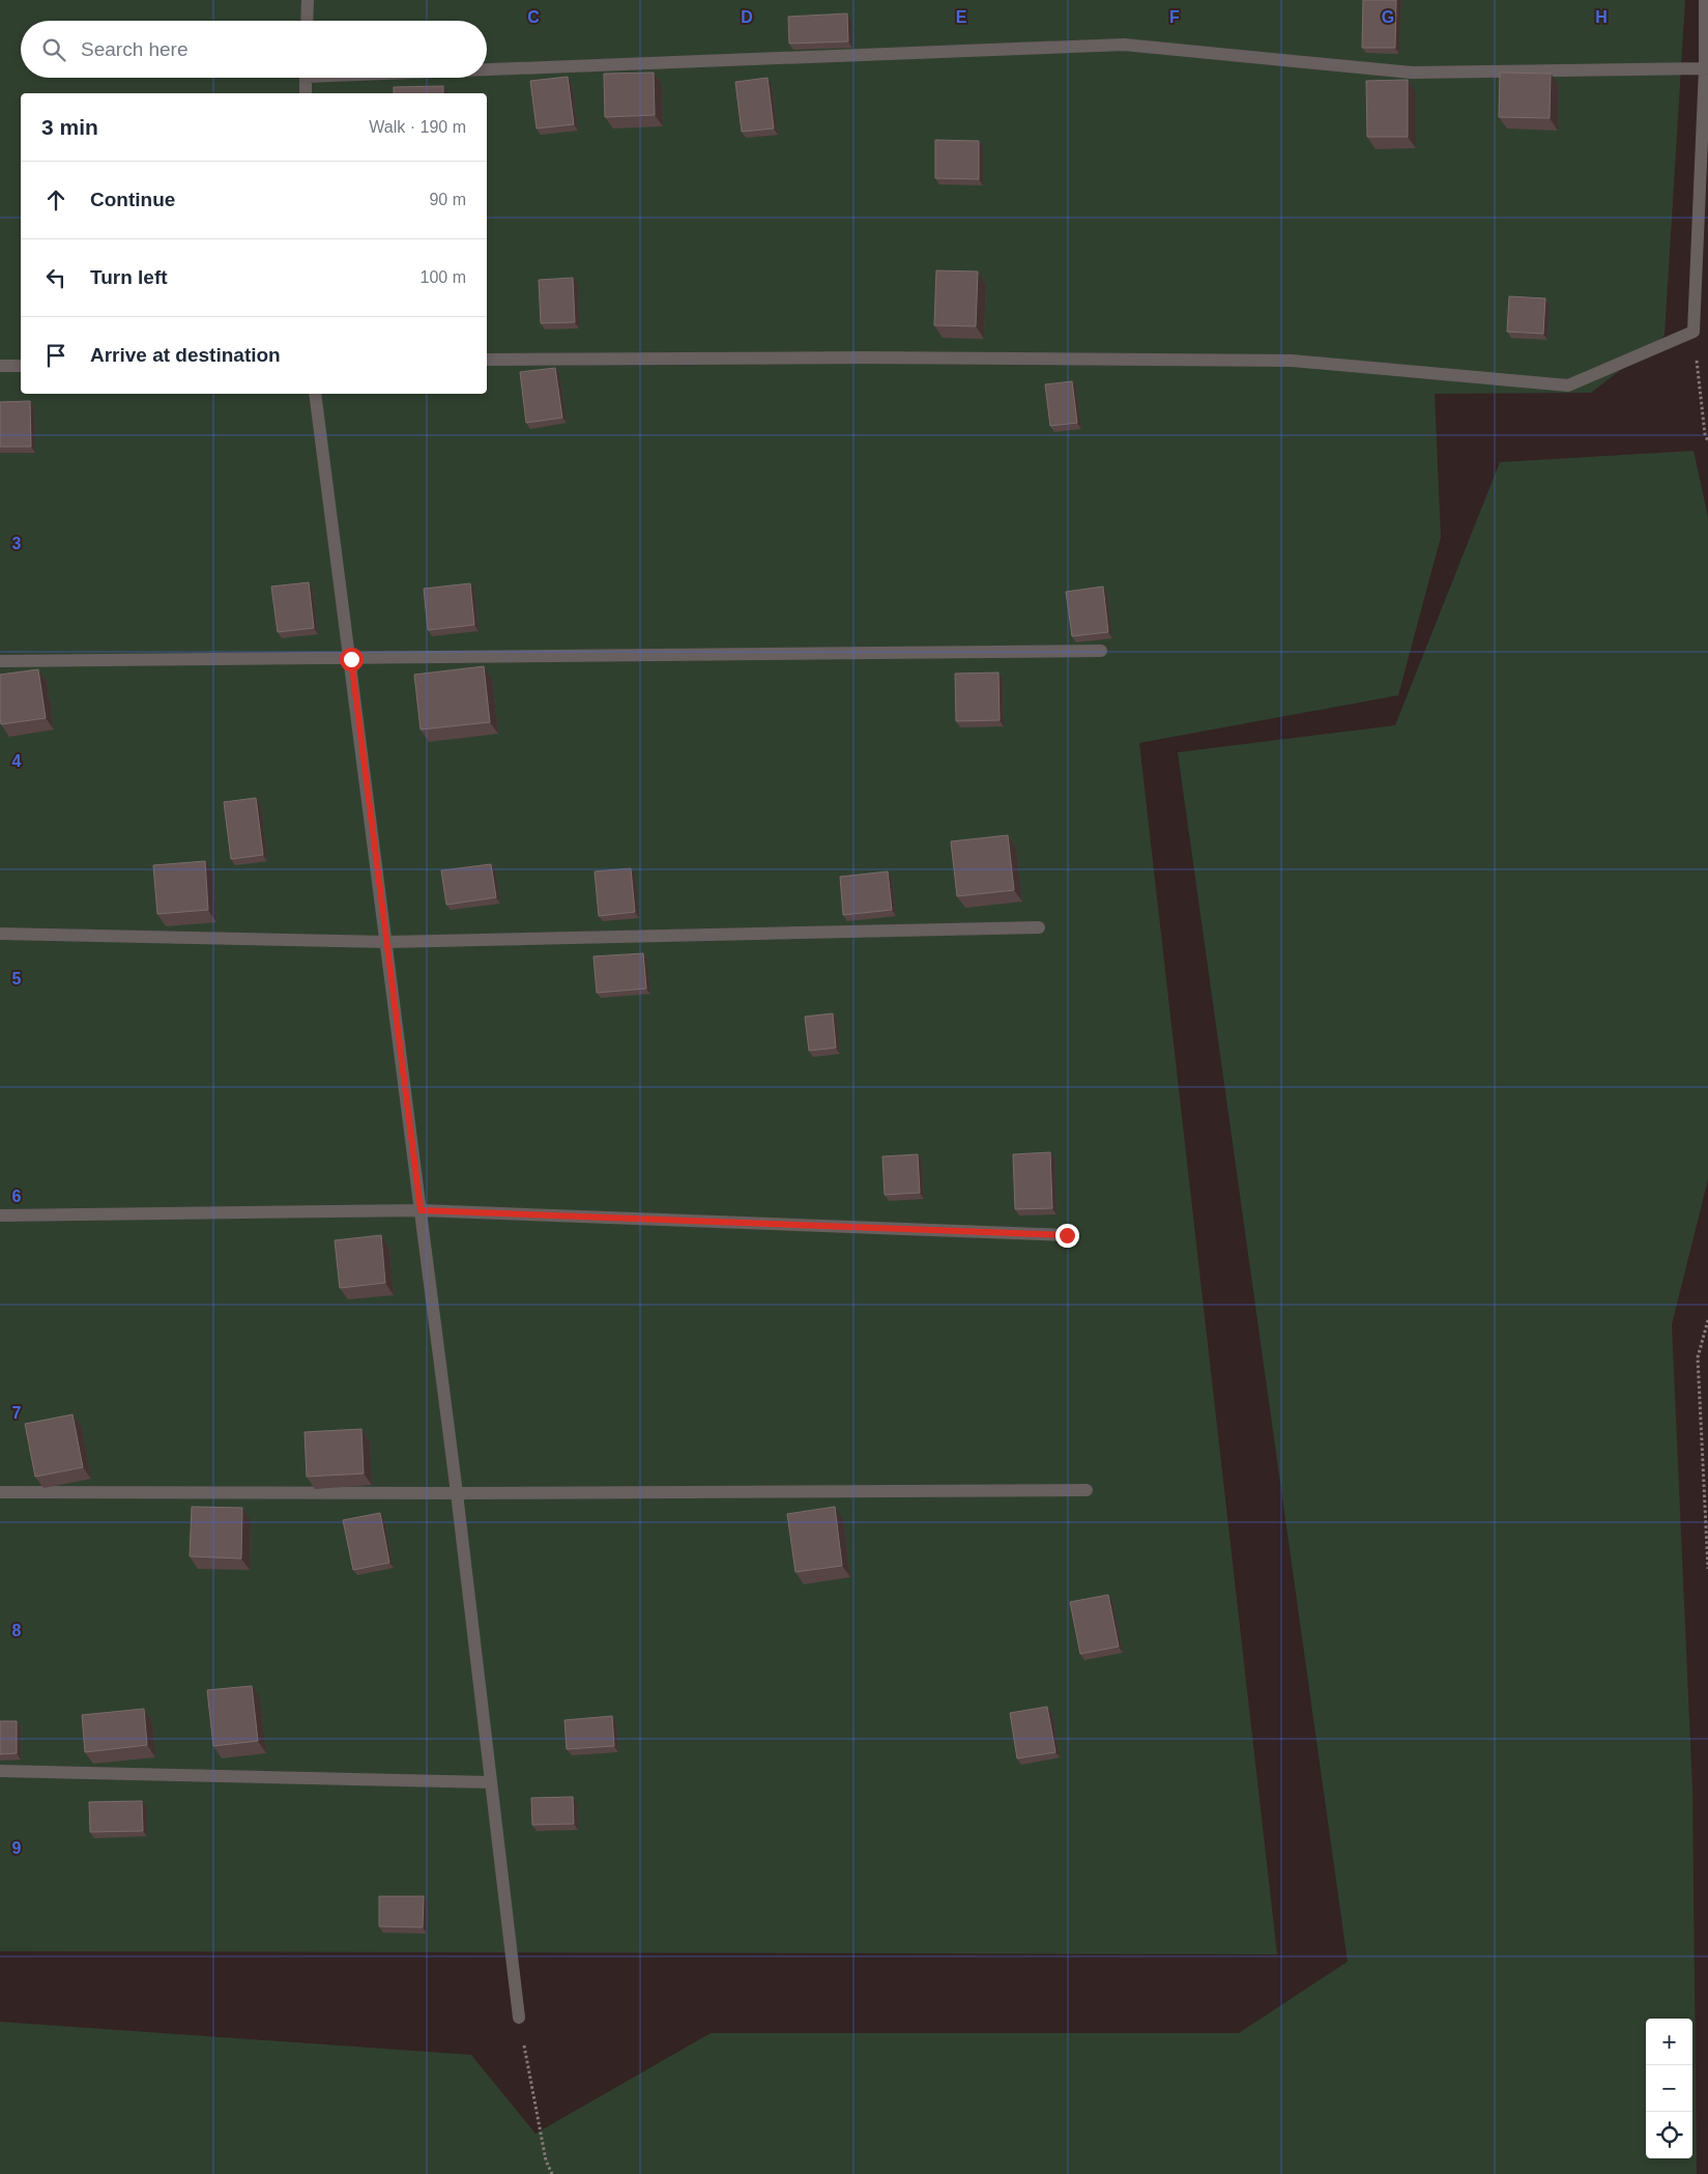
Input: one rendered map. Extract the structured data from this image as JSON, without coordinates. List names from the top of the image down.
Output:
{
  "page": {
    "search": "Search here",
    "heading": ["3 min", "Walk · 190 m"],
    "list": [
      ["Continue", "90 m"],
      ["Turn left", "100 m"],
      "Arrive at destination"
    ],
    "map_buttons": ["+", "−"]
  },
  "grid": {
    "columns": [
      "C",
      "D",
      "E",
      "F",
      "G",
      "H"
    ],
    "rows": [
      "3",
      "4",
      "5",
      "6",
      "7",
      "8",
      "9"
    ]
  }
}
